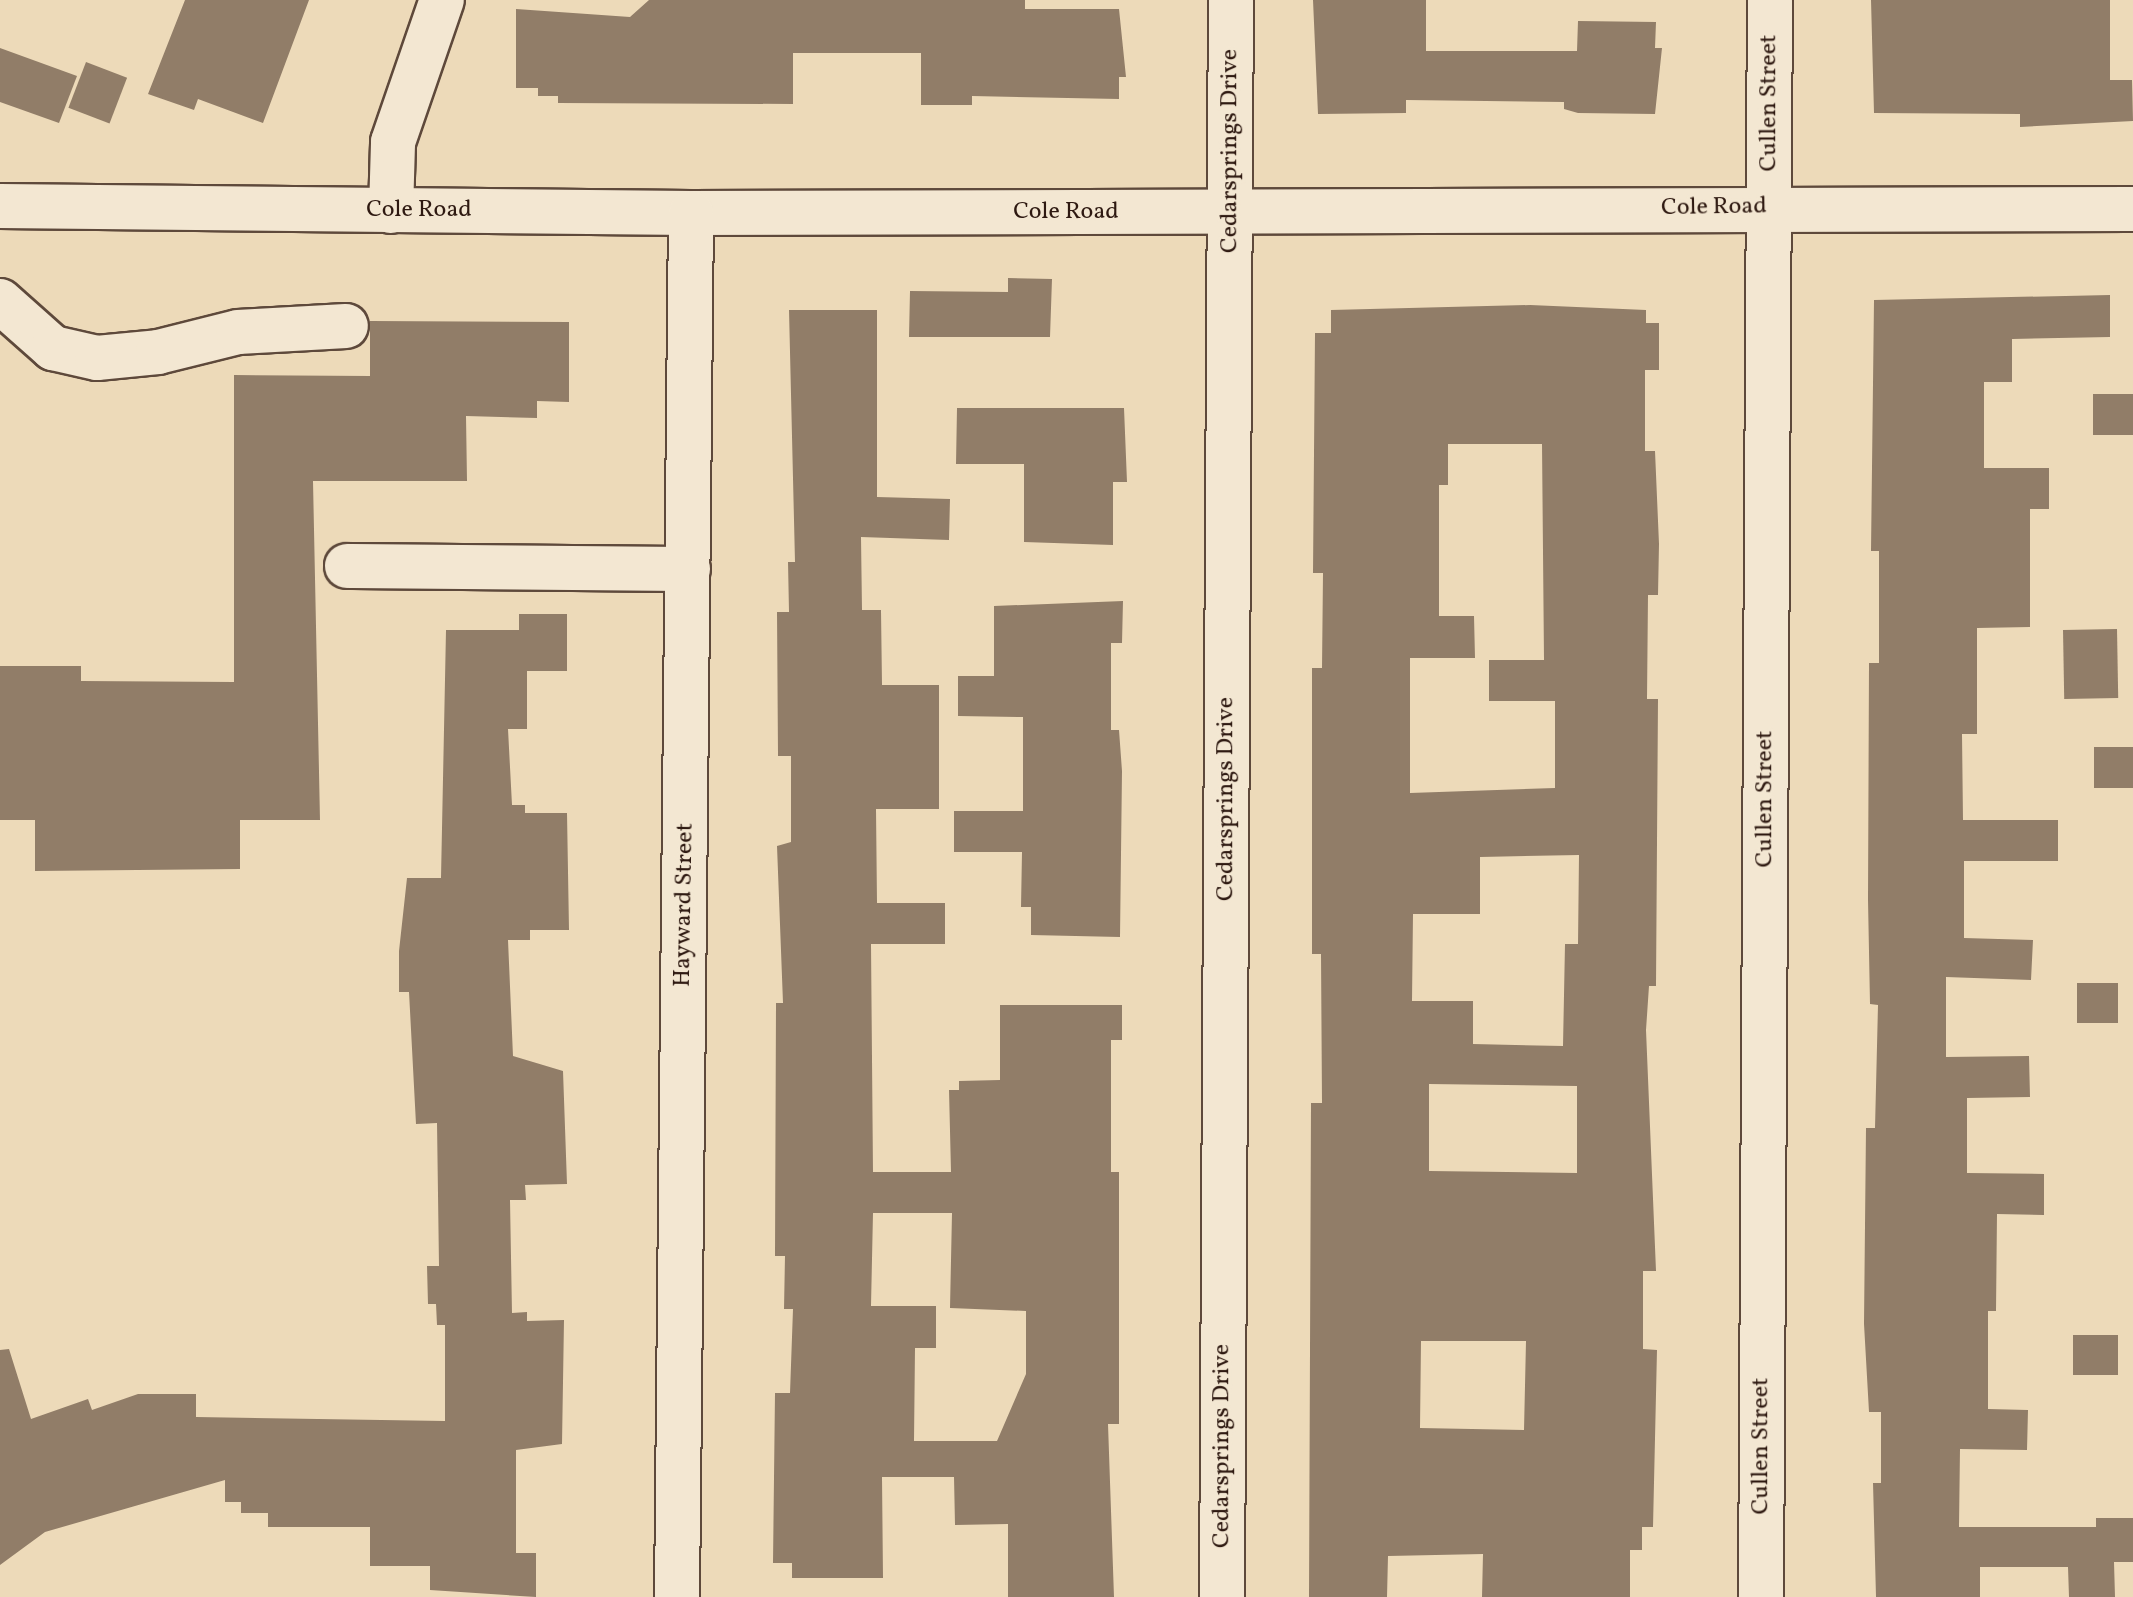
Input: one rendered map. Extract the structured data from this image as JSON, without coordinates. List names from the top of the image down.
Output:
{
  "streets": {
    "street": [
      "Cullen Street",
      "Cedarsprings Drive",
      "Cole Road",
      "Hayward Street"
    ]
  },
  "crossings": [
    ["Cullen Street", "Cole Road"],
    ["Cedarsprings Drive", "Cole Road"],
    ["Cole Road", "Hayward Street"]
  ]
}
